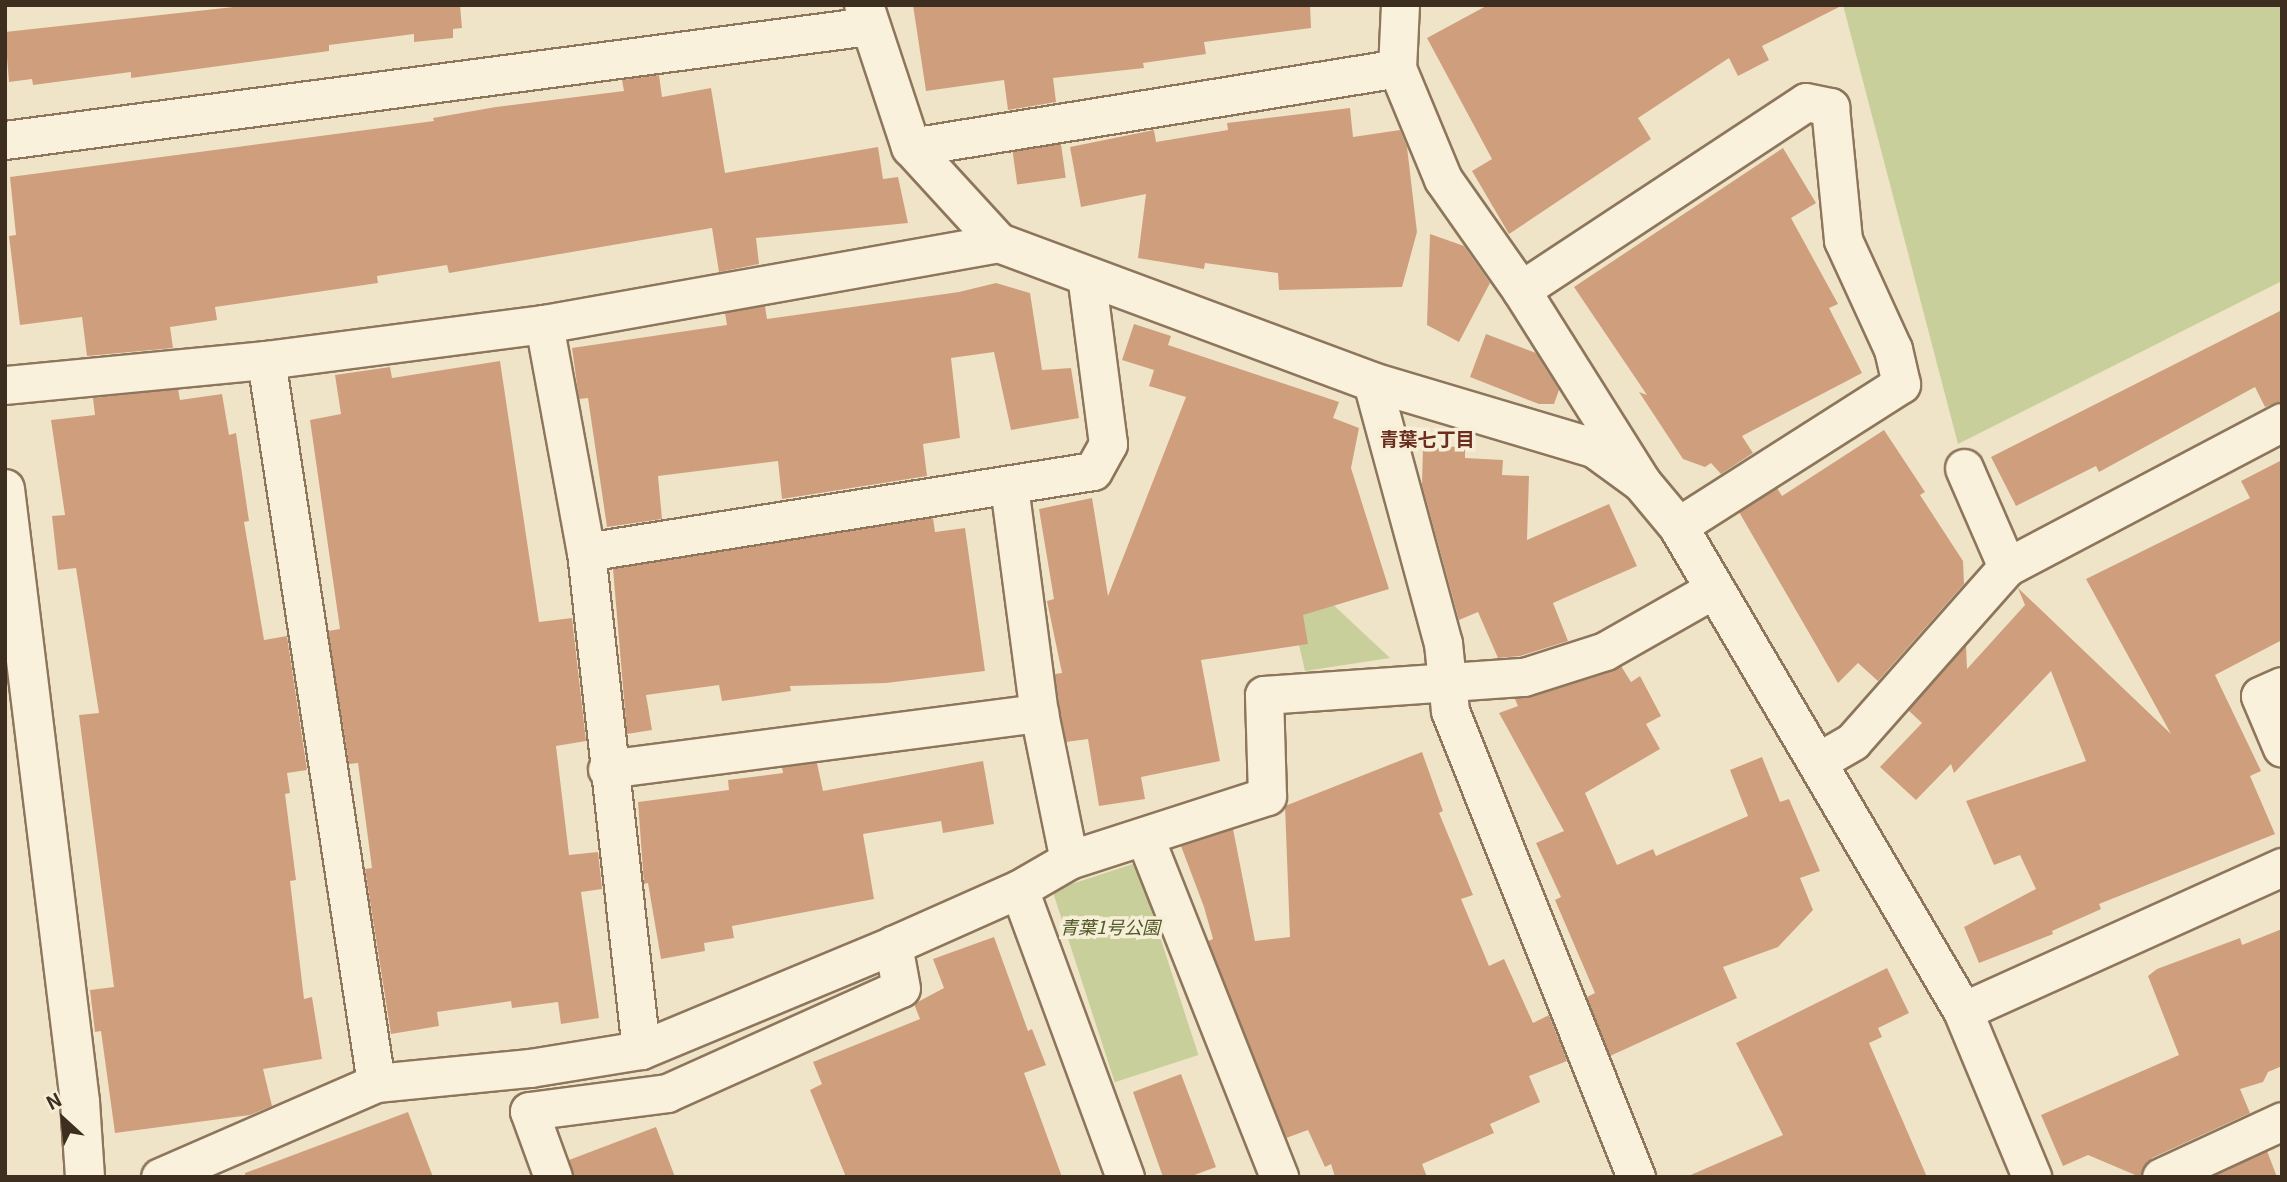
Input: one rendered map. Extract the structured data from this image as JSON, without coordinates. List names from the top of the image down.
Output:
{
  "districts": ["青葉七丁目"],
  "parks": ["青葉1号公園"],
  "north": "top left"
}
